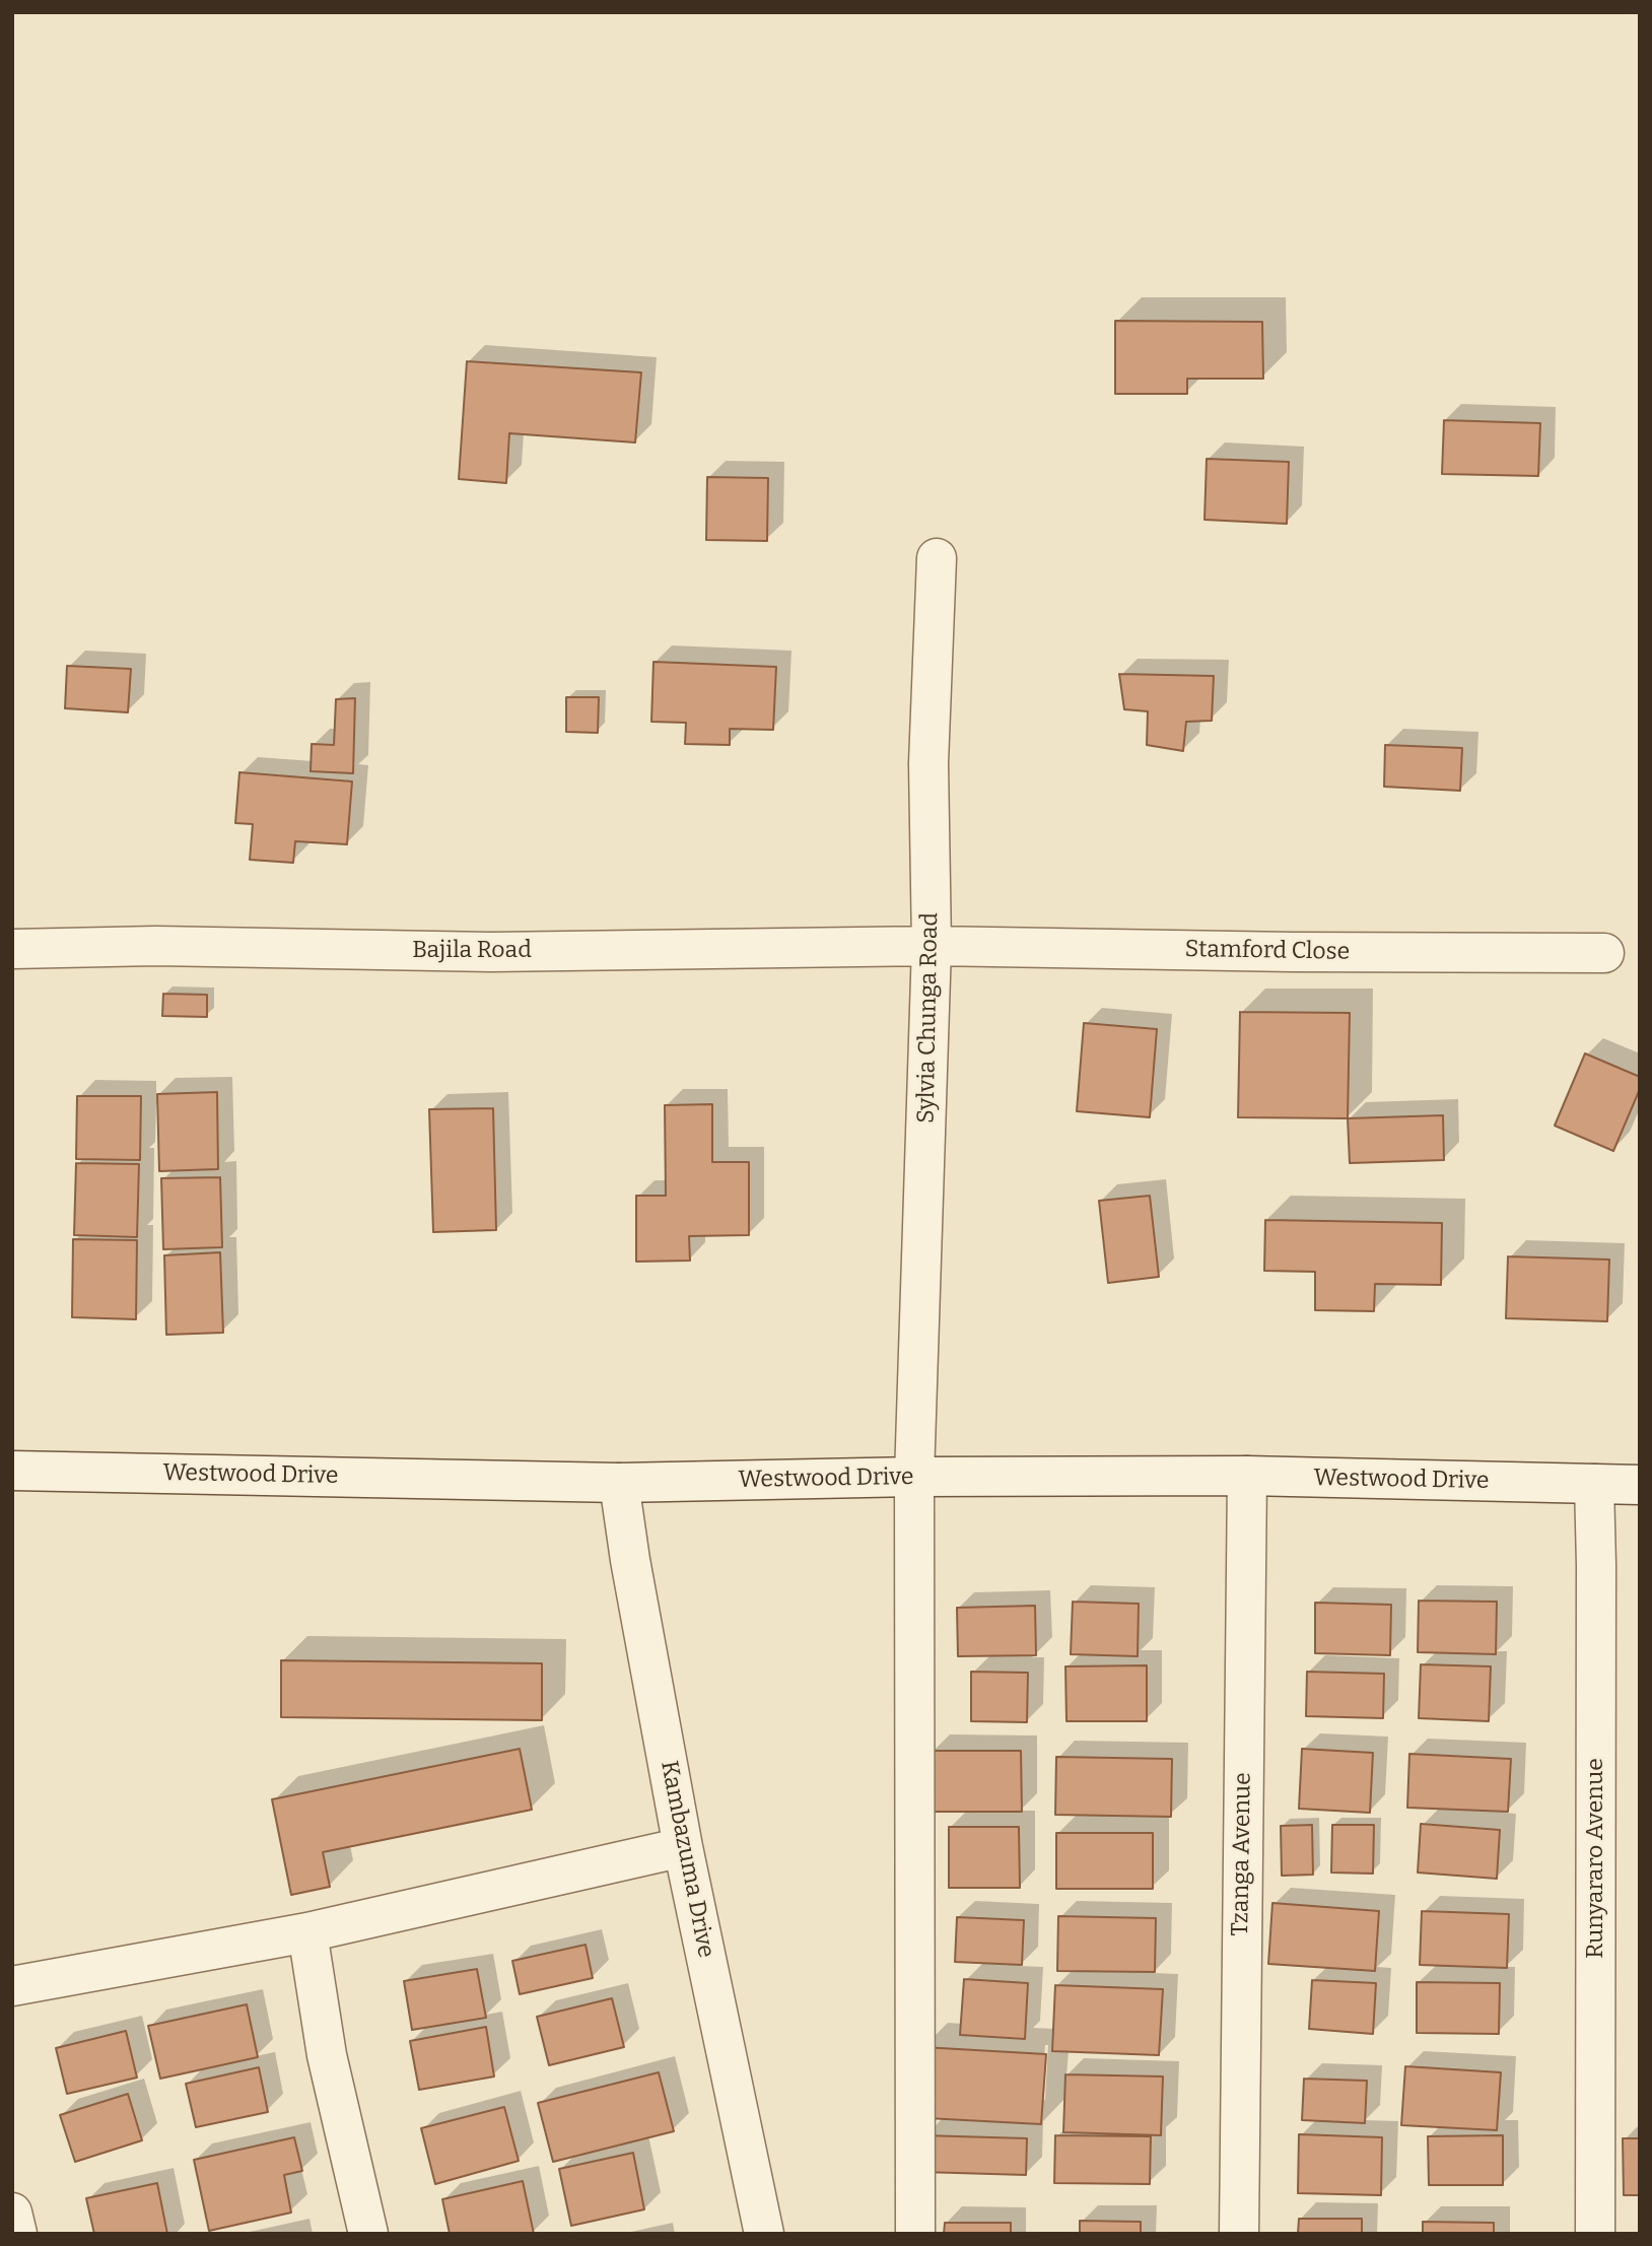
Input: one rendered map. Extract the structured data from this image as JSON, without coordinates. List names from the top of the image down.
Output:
{
  "streets": {
    "street": [
      "Bajila Road",
      "Stamford Close",
      "Sylvia Chunga Road",
      "Westwood Drive",
      "Tzanga Avenue",
      "Runyararo Avenue",
      "Kambazuma Drive"
    ]
  },
  "crossings": [
    ["Bajila Road", "Stamford Close"],
    ["Bajila Road", "Sylvia Chunga Road"],
    ["Stamford Close", "Sylvia Chunga Road"],
    ["Sylvia Chunga Road", "Westwood Drive"],
    ["Westwood Drive", "Tzanga Avenue"],
    ["Westwood Drive", "Runyararo Avenue"],
    ["Westwood Drive", "Kambazuma Drive"]
  ]
}
